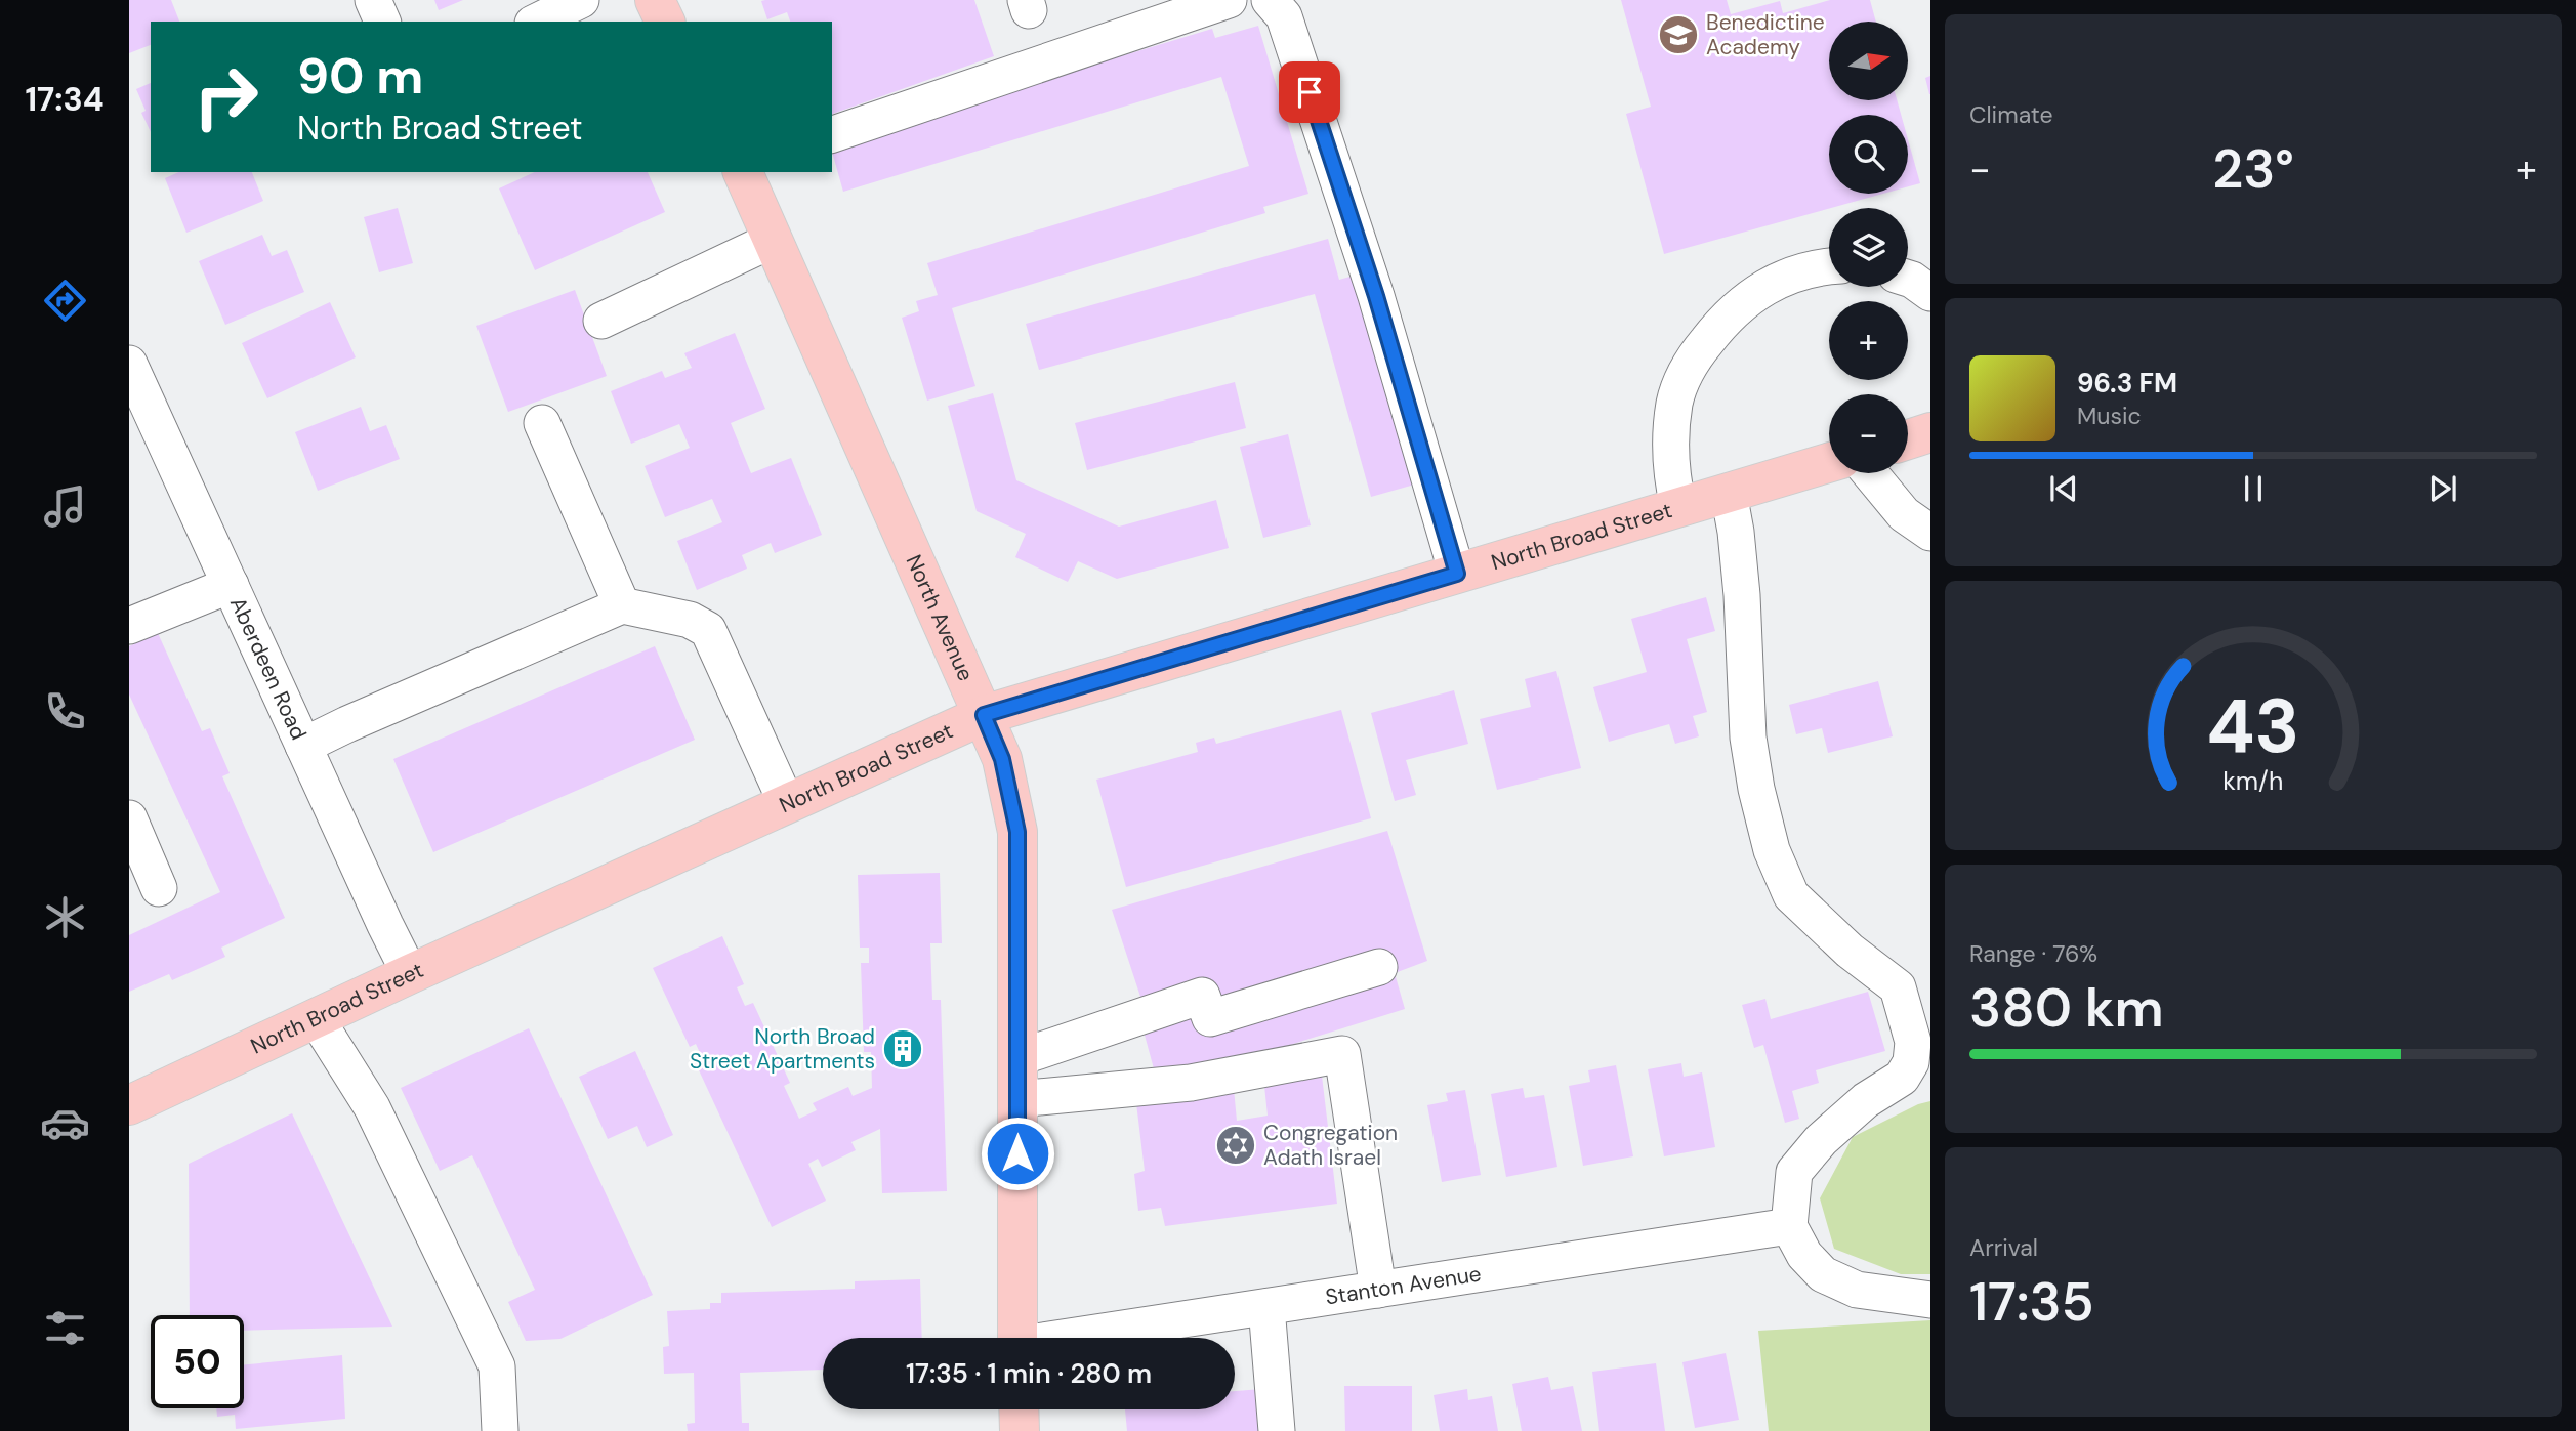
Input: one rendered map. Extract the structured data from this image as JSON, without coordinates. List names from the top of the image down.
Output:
{
  "streets": {
    "main road": ["North Broad Street", "North Avenue"],
    "street": ["Aberdeen Road", "Stanton Avenue"]
  },
  "crossings": [
    ["North Broad Street", "North Avenue"],
    ["North Broad Street", "Aberdeen Road"]
  ],
  "places": {
    "school or university": ["Benedictine Academy"],
    "building": ["North Broad Street Apartments"],
    "synagogue": ["Congregation Adath Israel"]
  },
  "north": "right",
  "page": {
    "tabs": "17:34",
    "tile": [
      "Climate",
      ["Range · 76%", "380 km"],
      ["Arrival", "17:35"]
    ],
    "map_buttons": ["+", "−"],
    "turn": ["90 m", "North Broad Street"],
    "heat": ["−", "23°", "+"],
    "song": ["96.3 FM", "Music"],
    "limit": "50",
    "trip": "17:35 · 1 min · 280 m",
    "gauge": ["43", "km/h"]
  }
}
